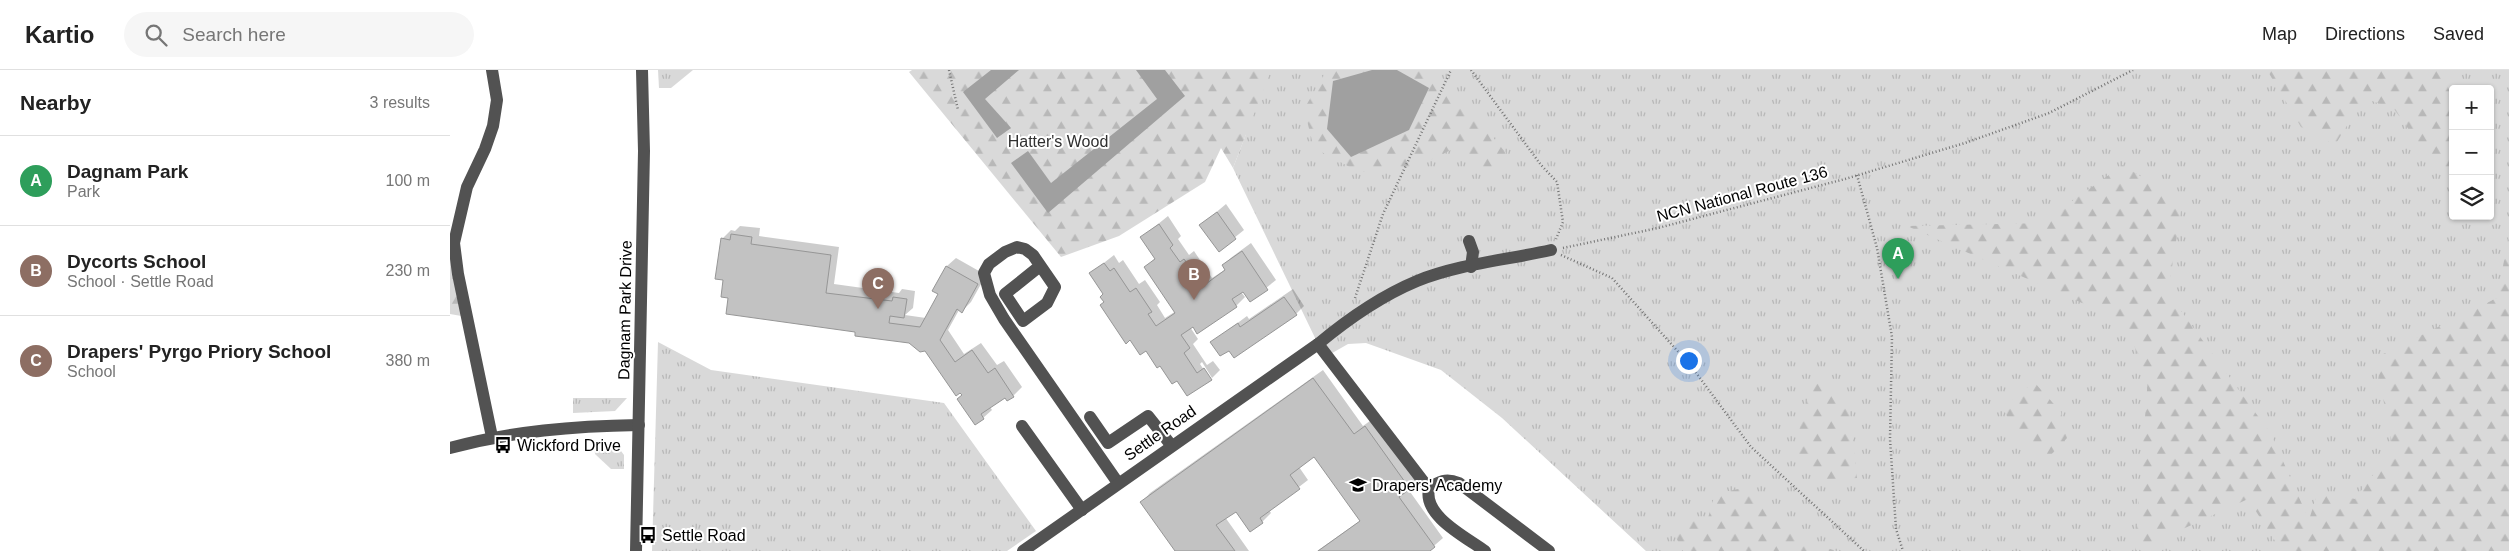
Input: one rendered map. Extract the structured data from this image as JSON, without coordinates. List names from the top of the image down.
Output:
{
  "streets": {
    "street": ["Dagnam Park Drive", "Settle Road"],
    "path": ["NCN National Route 136"]
  },
  "crossings": [
    ["NCN National Route 136", "Settle Road"]
  ],
  "parks": ["Hatter's Wood"],
  "places": {
    "bus stop": ["Wickford Drive", "Settle Road"],
    "school or university": ["Drapers' Academy"]
  },
  "page": {
    "header": "Kartio",
    "search": "Search here",
    "nav": ["Map", "Directions", "Saved"],
    "heading": ["Nearby", "3 results"],
    "map_buttons": ["+", "−"],
    "list": [
      {
        "mark": "A",
        "name": "Dagnam Park",
        "note": "Park",
        "value": "100 m"
      },
      {
        "mark": "B",
        "name": "Dycorts School",
        "note": "School · Settle Road",
        "value": "230 m"
      },
      {
        "mark": "C",
        "name": "Drapers' Pyrgo Priory School",
        "note": "School",
        "value": "380 m"
      }
    ],
    "pins": ["A", "B", "C"]
  }
}
